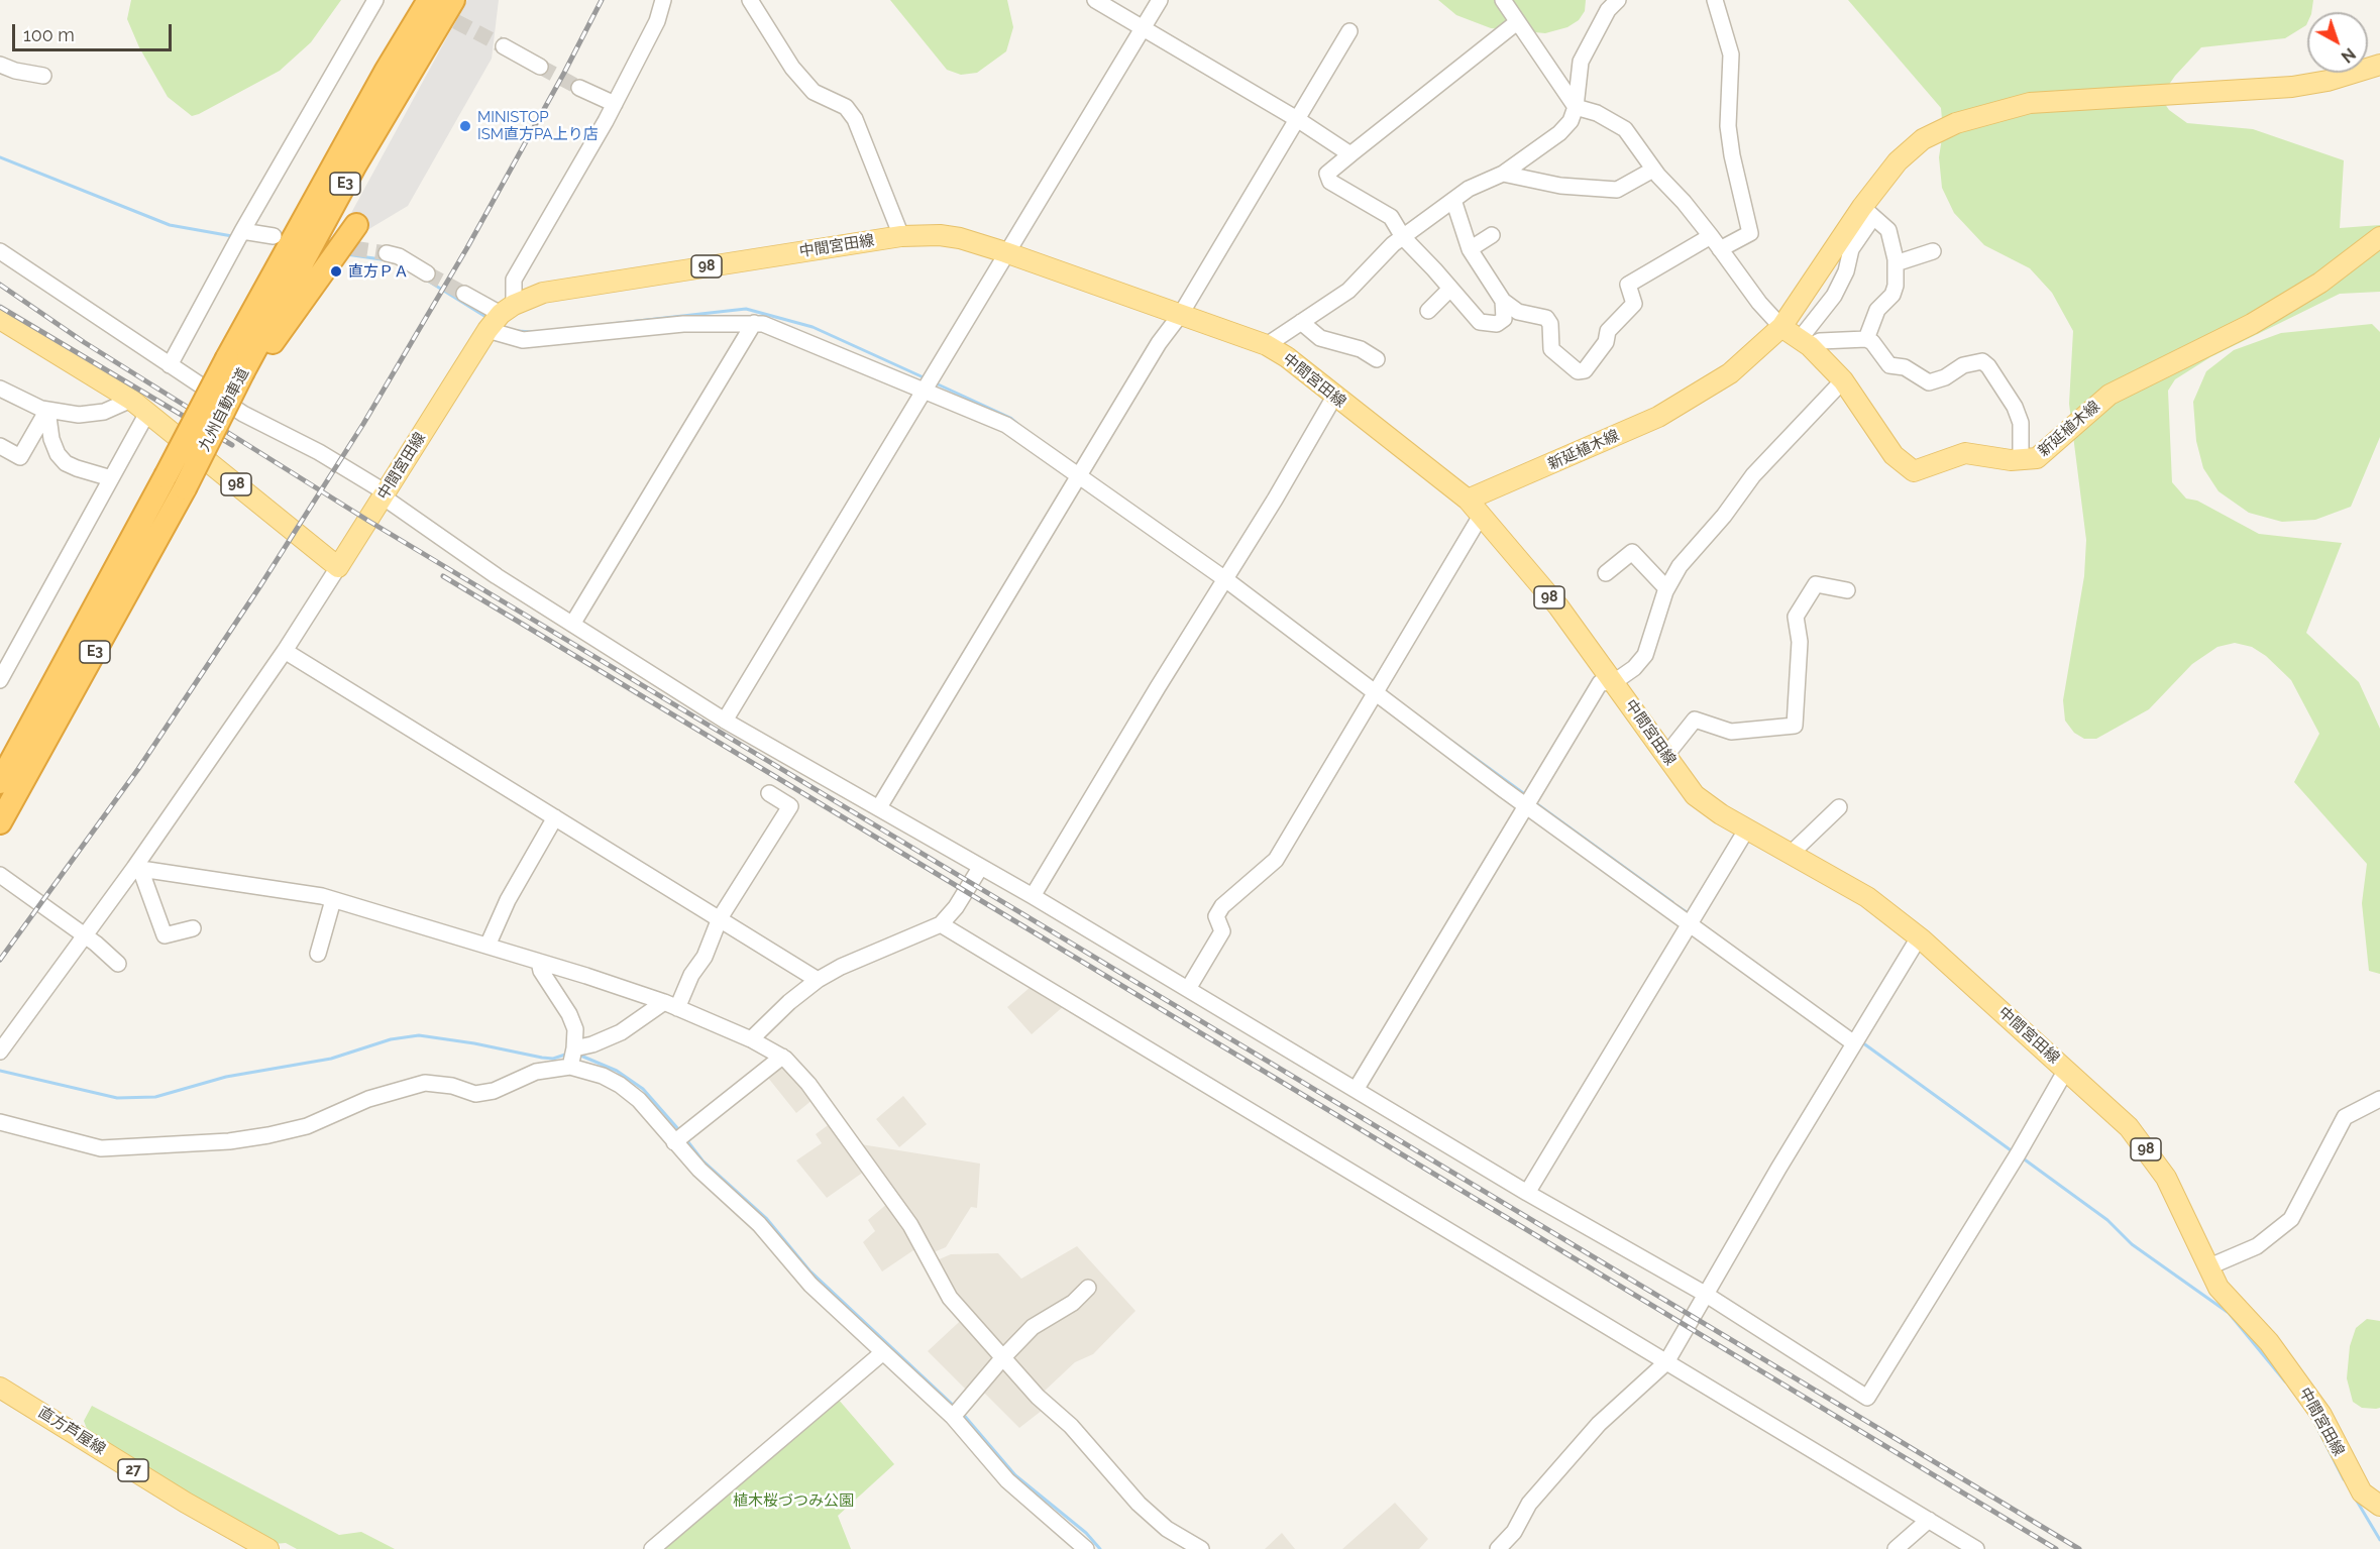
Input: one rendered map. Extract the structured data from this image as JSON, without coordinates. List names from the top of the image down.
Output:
{
  "streets": {
    "highway": ["E3", "九州自動車道"],
    "main road": [
      "中間宮田線",
      "98",
      "新延植木線",
      "直方芦屋線",
      "27"
    ]
  },
  "crossings": [
    ["中間宮田線", "98"],
    ["中間宮田線", "新延植木線"]
  ],
  "parks": ["植木桜づつみ公園"],
  "places": ["MINISTOP ISM直方PA上り店", "直方ＰＡ"],
  "scale_bar": "100 m",
  "north": "bottom right"
}
